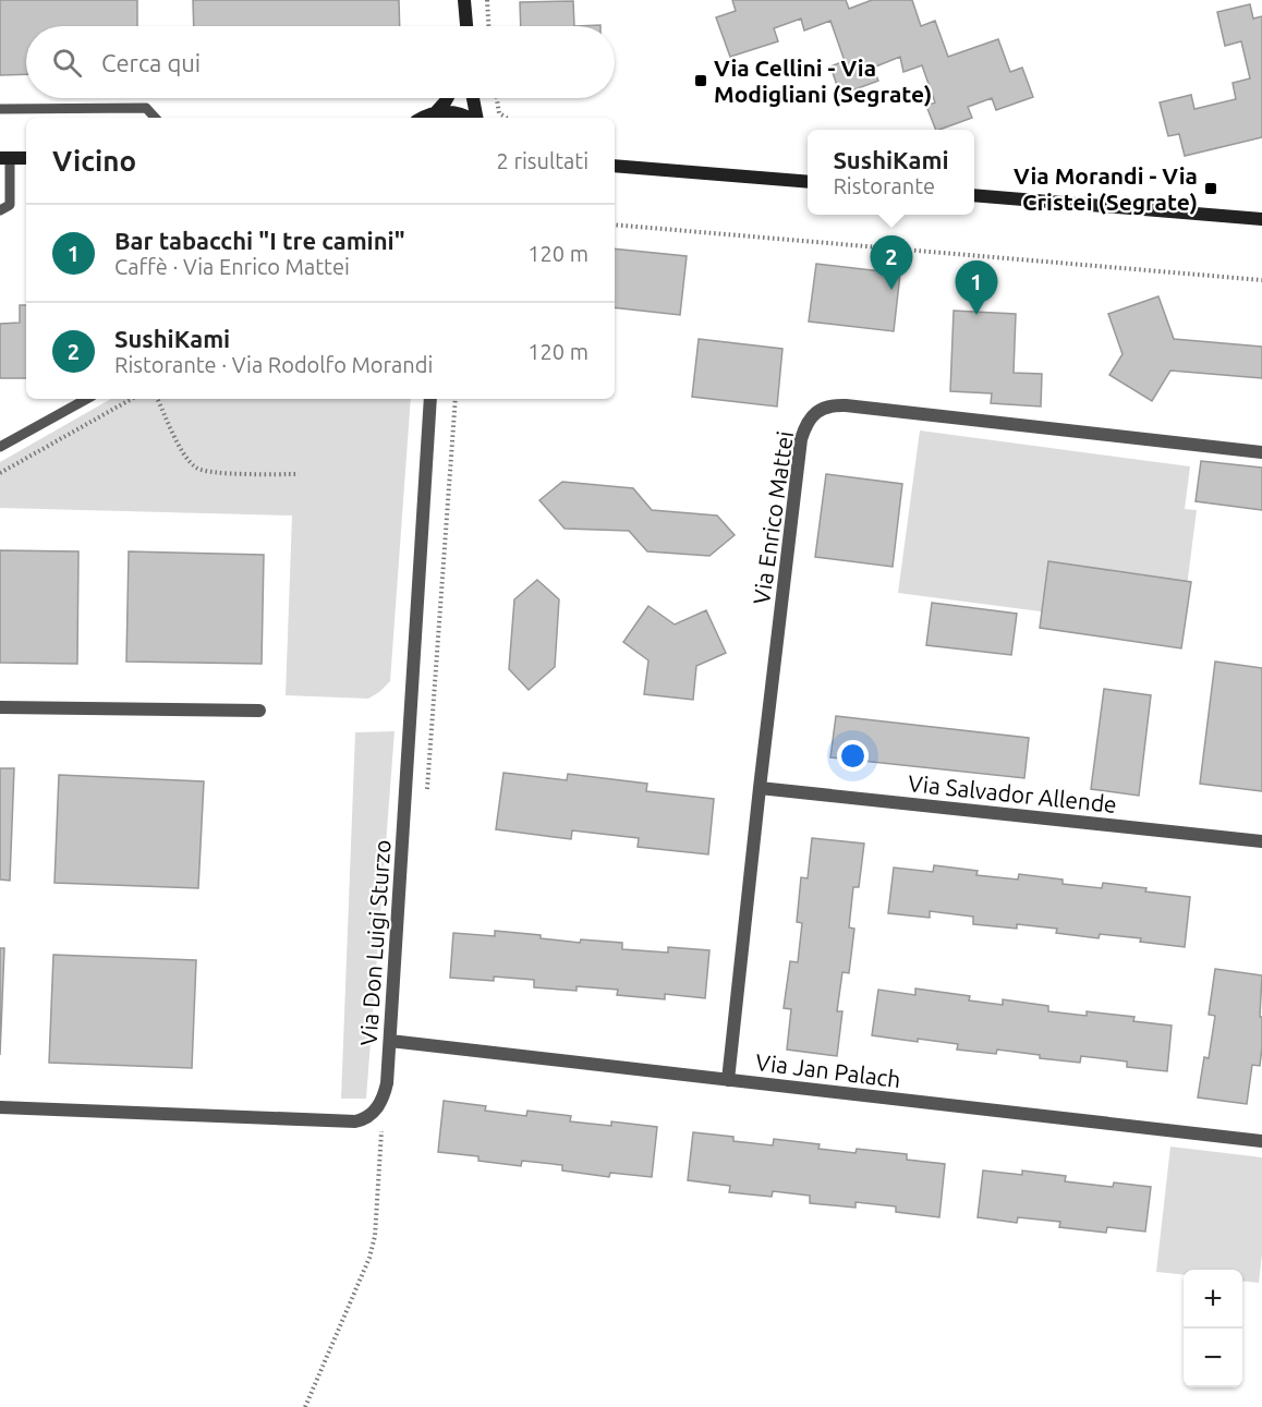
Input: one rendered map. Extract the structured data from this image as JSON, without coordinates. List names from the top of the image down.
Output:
{
  "streets": {
    "street": [
      "Via Enrico Mattei",
      "Via Salvador Allende",
      "Via Don Luigi Sturzo",
      "Via Jan Palach"
    ]
  },
  "crossings": [
    ["Via Enrico Mattei", "Via Salvador Allende"],
    ["Via Enrico Mattei", "Via Jan Palach"],
    ["Via Don Luigi Sturzo", "Via Jan Palach"]
  ],
  "places": {
    "transit": ["Via Cellini - Via Modigliani (Segrate)", "Via Morandi - Via Cristei (Segrate)"]
  },
  "page": {
    "search": "Cerca qui",
    "heading": ["Vicino", "2 risultati"],
    "popup": ["SushiKami", "Ristorante"],
    "list": [
      {
        "mark": "1",
        "name": "Bar tabacchi \"I tre camini\"",
        "note": "Caffè · Via Enrico Mattei",
        "value": "120 m"
      },
      {
        "mark": "2",
        "name": "SushiKami",
        "note": "Ristorante · Via Rodolfo Morandi",
        "value": "120 m"
      }
    ],
    "pins": ["2", "1"],
    "map_buttons": ["+", "−"]
  }
}
